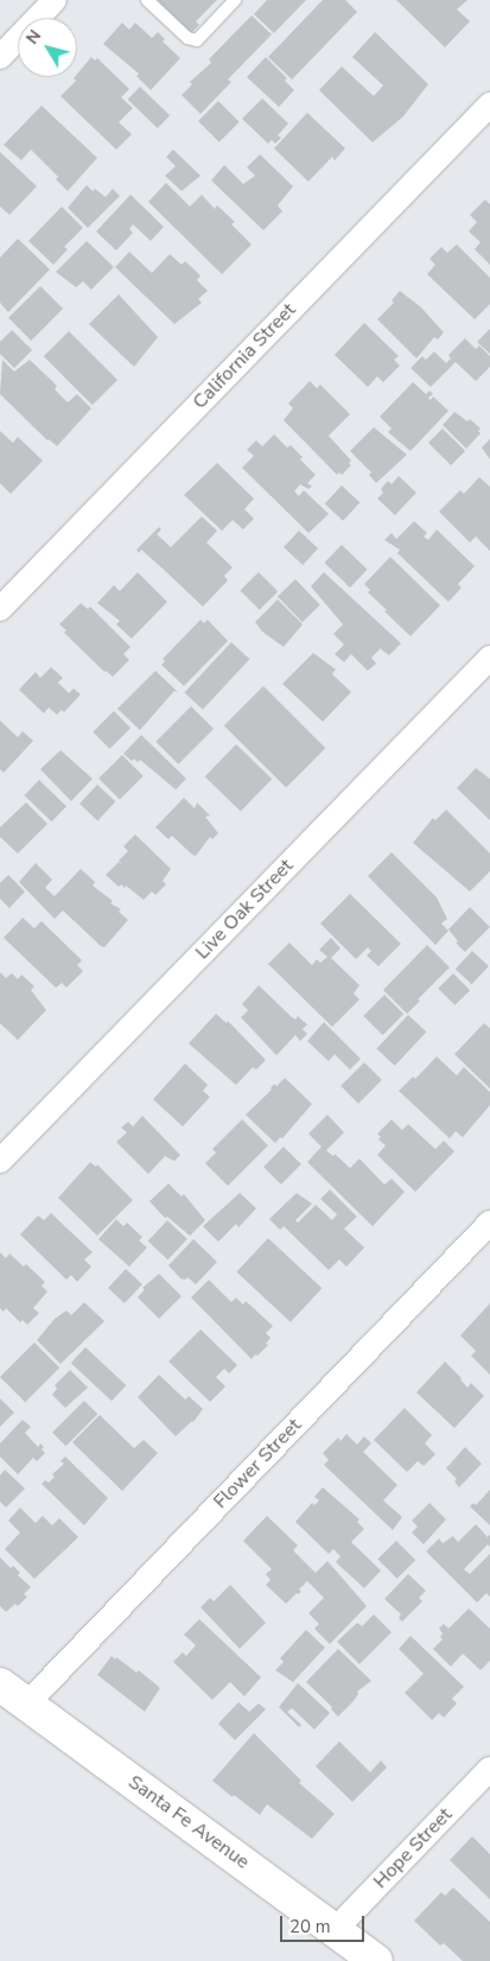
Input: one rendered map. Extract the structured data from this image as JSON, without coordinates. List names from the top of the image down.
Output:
{
  "streets": {
    "main road": ["Santa Fe Avenue"],
    "street": [
      "California Street",
      "Live Oak Street",
      "Flower Street",
      "Hope Street"
    ]
  },
  "crossings": [
    ["Flower Street", "Santa Fe Avenue"],
    ["Santa Fe Avenue", "Hope Street"]
  ],
  "scale_bar": "20 m",
  "north": "top left"
}
